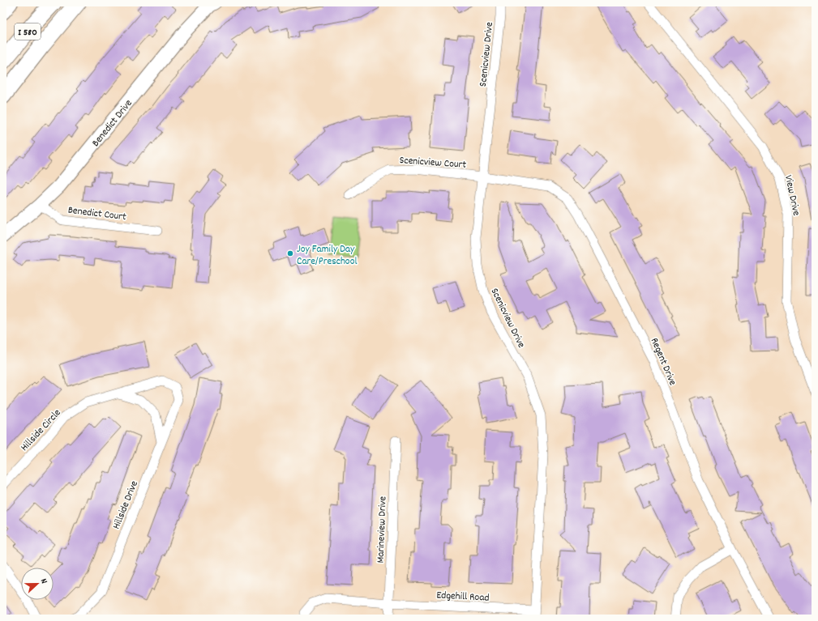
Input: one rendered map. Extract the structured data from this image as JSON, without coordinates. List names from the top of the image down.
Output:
{
  "streets": {
    "highway": ["I 580"],
    "street": [
      "Scenicview Drive",
      "Benedict Drive",
      "Scenicview Court",
      "View Drive",
      "Benedict Court",
      "Regent Drive",
      "Hillside Circle",
      "Hillside Drive",
      "Marineview Drive",
      "Edgehill Road"
    ]
  },
  "crossings": [
    ["Scenicview Drive", "Scenicview Court"],
    ["Scenicview Drive", "Regent Drive"],
    ["Scenicview Drive", "Edgehill Road"],
    ["Benedict Drive", "Benedict Court"],
    ["Scenicview Court", "Regent Drive"],
    ["Hillside Circle", "Hillside Drive"],
    ["Marineview Drive", "Edgehill Road"]
  ],
  "places": ["Joy Family Day Care/Preschool"],
  "north": "right"
}
